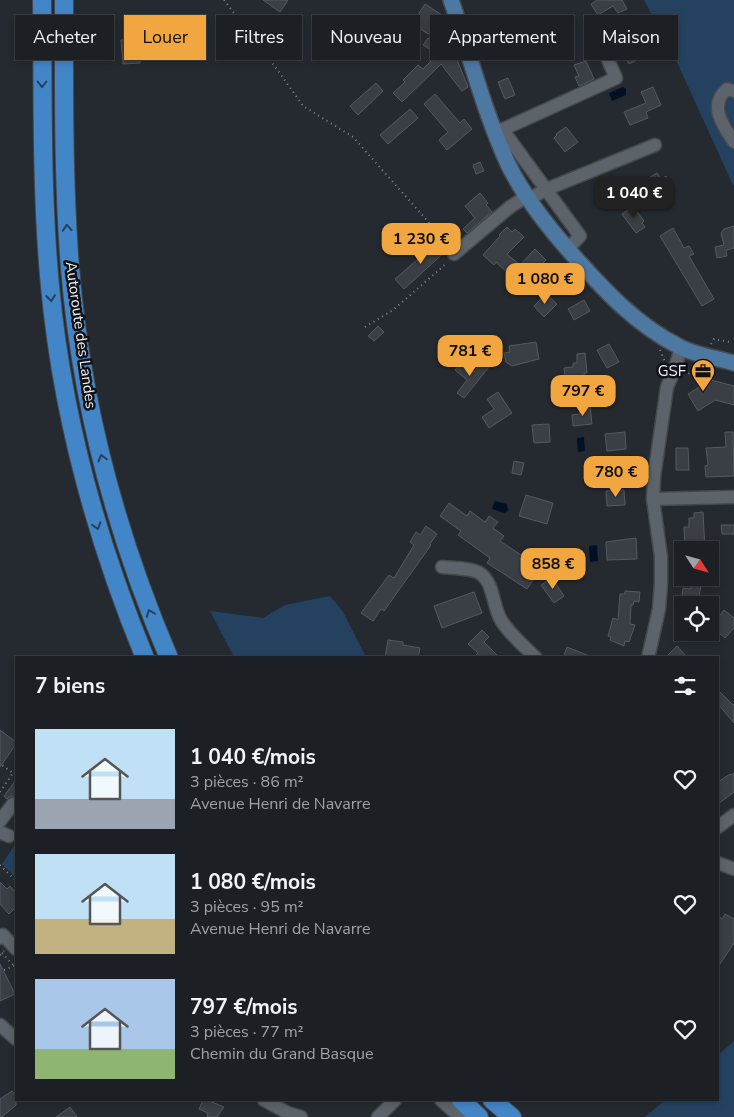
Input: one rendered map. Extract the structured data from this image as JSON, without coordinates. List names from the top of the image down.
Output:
{
  "streets": {
    "highway": ["Autoroute des Landes"]
  },
  "places": {
    "office": ["GSF"]
  },
  "north": "bottom right",
  "page": {
    "chip": [
      "Acheter",
      "Louer",
      "Filtres",
      "Nouveau",
      "Appartement",
      "Maison"
    ],
    "price": [
      "1 040 €",
      "1 230 €",
      "1 080 €",
      "781 €",
      "797 €",
      "780 €",
      "858 €"
    ],
    "heading": "7 biens",
    "list": [
      {
        "name": "1 040 €/mois",
        "note": "3 pièces · 86 m² · Avenue Henri de Navarre"
      },
      {
        "name": "1 080 €/mois",
        "note": "3 pièces · 95 m² · Avenue Henri de Navarre"
      },
      {
        "name": "797 €/mois",
        "note": "3 pièces · 77 m² · Chemin du Grand Basque"
      }
    ]
  }
}
